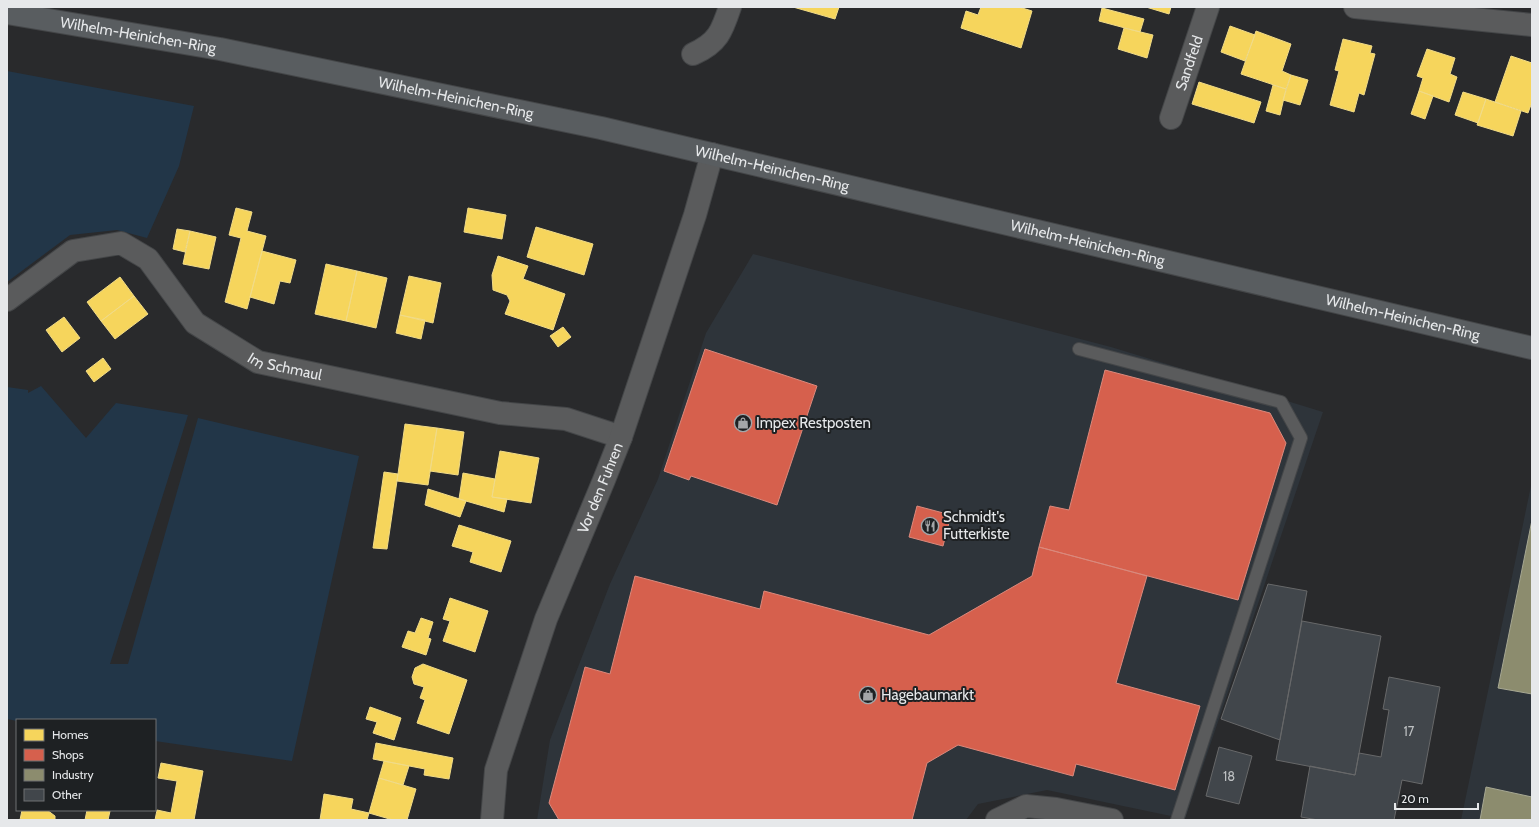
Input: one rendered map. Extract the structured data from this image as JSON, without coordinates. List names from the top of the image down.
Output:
{
  "streets": {
    "main road": ["Wilhelm-Heinichen-Ring"],
    "street": ["Sandfeld", "Im Schmaul", "Vor den Fuhren"]
  },
  "crossings": [
    ["Wilhelm-Heinichen-Ring", "Vor den Fuhren"],
    ["Im Schmaul", "Vor den Fuhren"]
  ],
  "places": {
    "shop": ["Impex Restposten", "Hagebaumarkt"],
    "restaurant": ["Schmidt's Futterkiste"]
  },
  "house_numbers": ["17", "18"],
  "legend": [
    "Homes",
    "Shops",
    "Industry",
    "Other"
  ],
  "scale_bar": "20 m"
}
